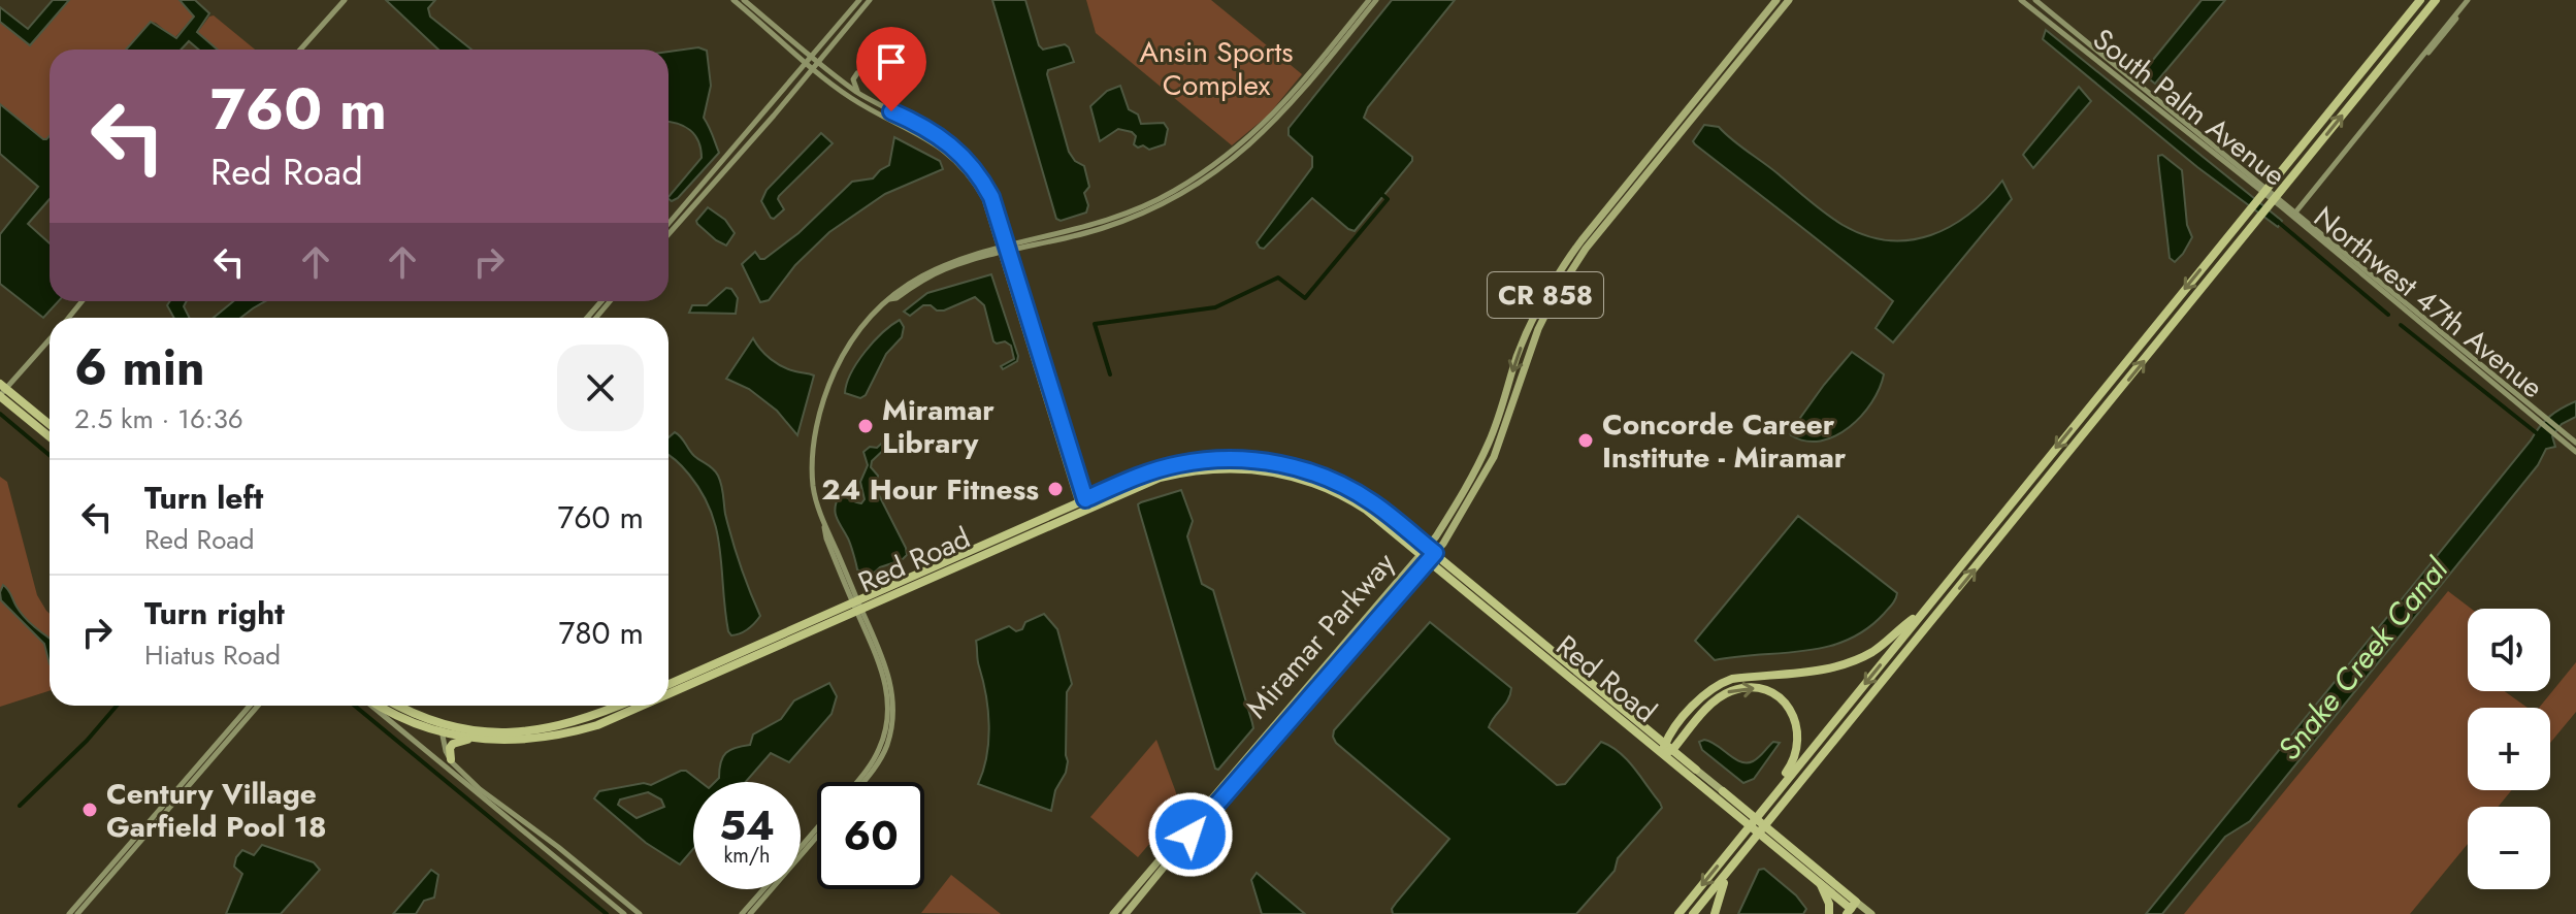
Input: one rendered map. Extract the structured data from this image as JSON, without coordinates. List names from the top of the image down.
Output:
{
  "streets": {
    "highway": ["Red Road"],
    "main road": [
      "South Palm Avenue",
      "CR 858",
      "Northwest 47th Avenue",
      "Miramar Parkway"
    ]
  },
  "crossings": [
    ["South Palm Avenue", "Northwest 47th Avenue"],
    ["Red Road", "Miramar Parkway"]
  ],
  "water": ["Snake Creek Canal"],
  "parks": ["Ansin Sports Complex"],
  "places": [
    "Miramar Library",
    "Concorde Career Institute - Miramar",
    "24 Hour Fitness",
    "Century Village Garfield Pool 18"
  ],
  "page": {
    "turn": ["760 m", "Red Road"],
    "heading": ["6 min", "2.5 km · 16:36"],
    "list": [
      {
        "name": "Turn left",
        "note": "Red Road",
        "value": "760 m"
      },
      {
        "name": "Turn right",
        "note": "Hiatus Road",
        "value": "780 m"
      }
    ],
    "map_buttons": ["+", "−"],
    "speed": "54 km/h",
    "limit": "60"
  }
}
